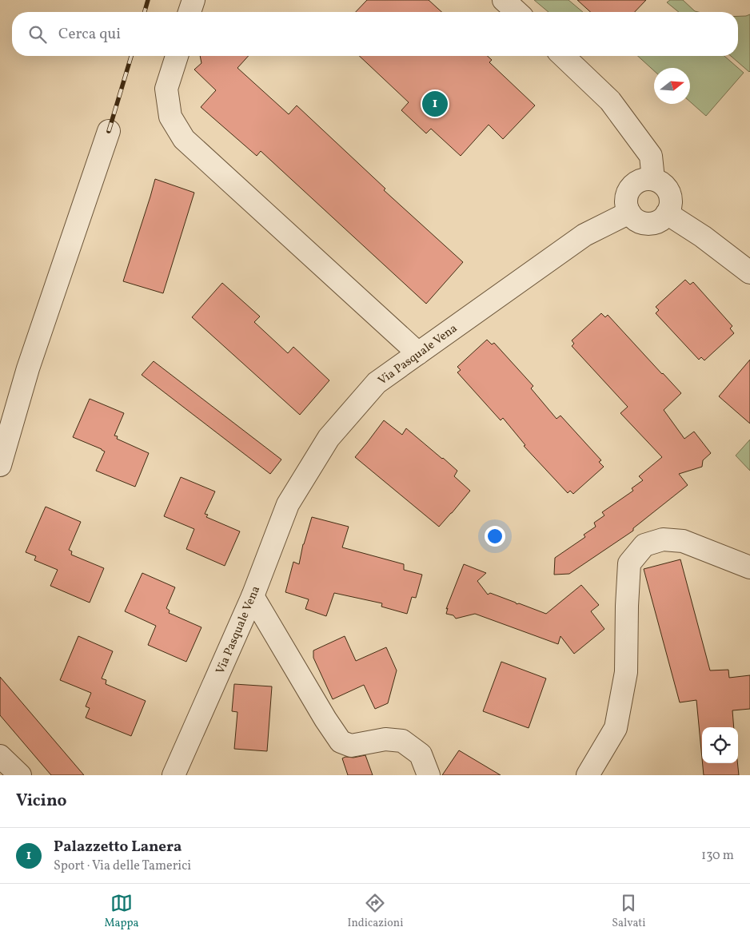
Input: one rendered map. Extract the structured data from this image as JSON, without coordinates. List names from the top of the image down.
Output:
{
  "streets": {
    "street": ["Via Pasquale Vena"]
  },
  "north": "right",
  "page": {
    "search": "Cerca qui",
    "pins": "1",
    "heading": "Vicino",
    "list": [
      {
        "mark": "1",
        "name": "Palazzetto Lanera",
        "note": "Sport · Via delle Tamerici",
        "value": "130 m"
      }
    ],
    "nav": ["Mappa", "Indicazioni", "Salvati"]
  }
}
